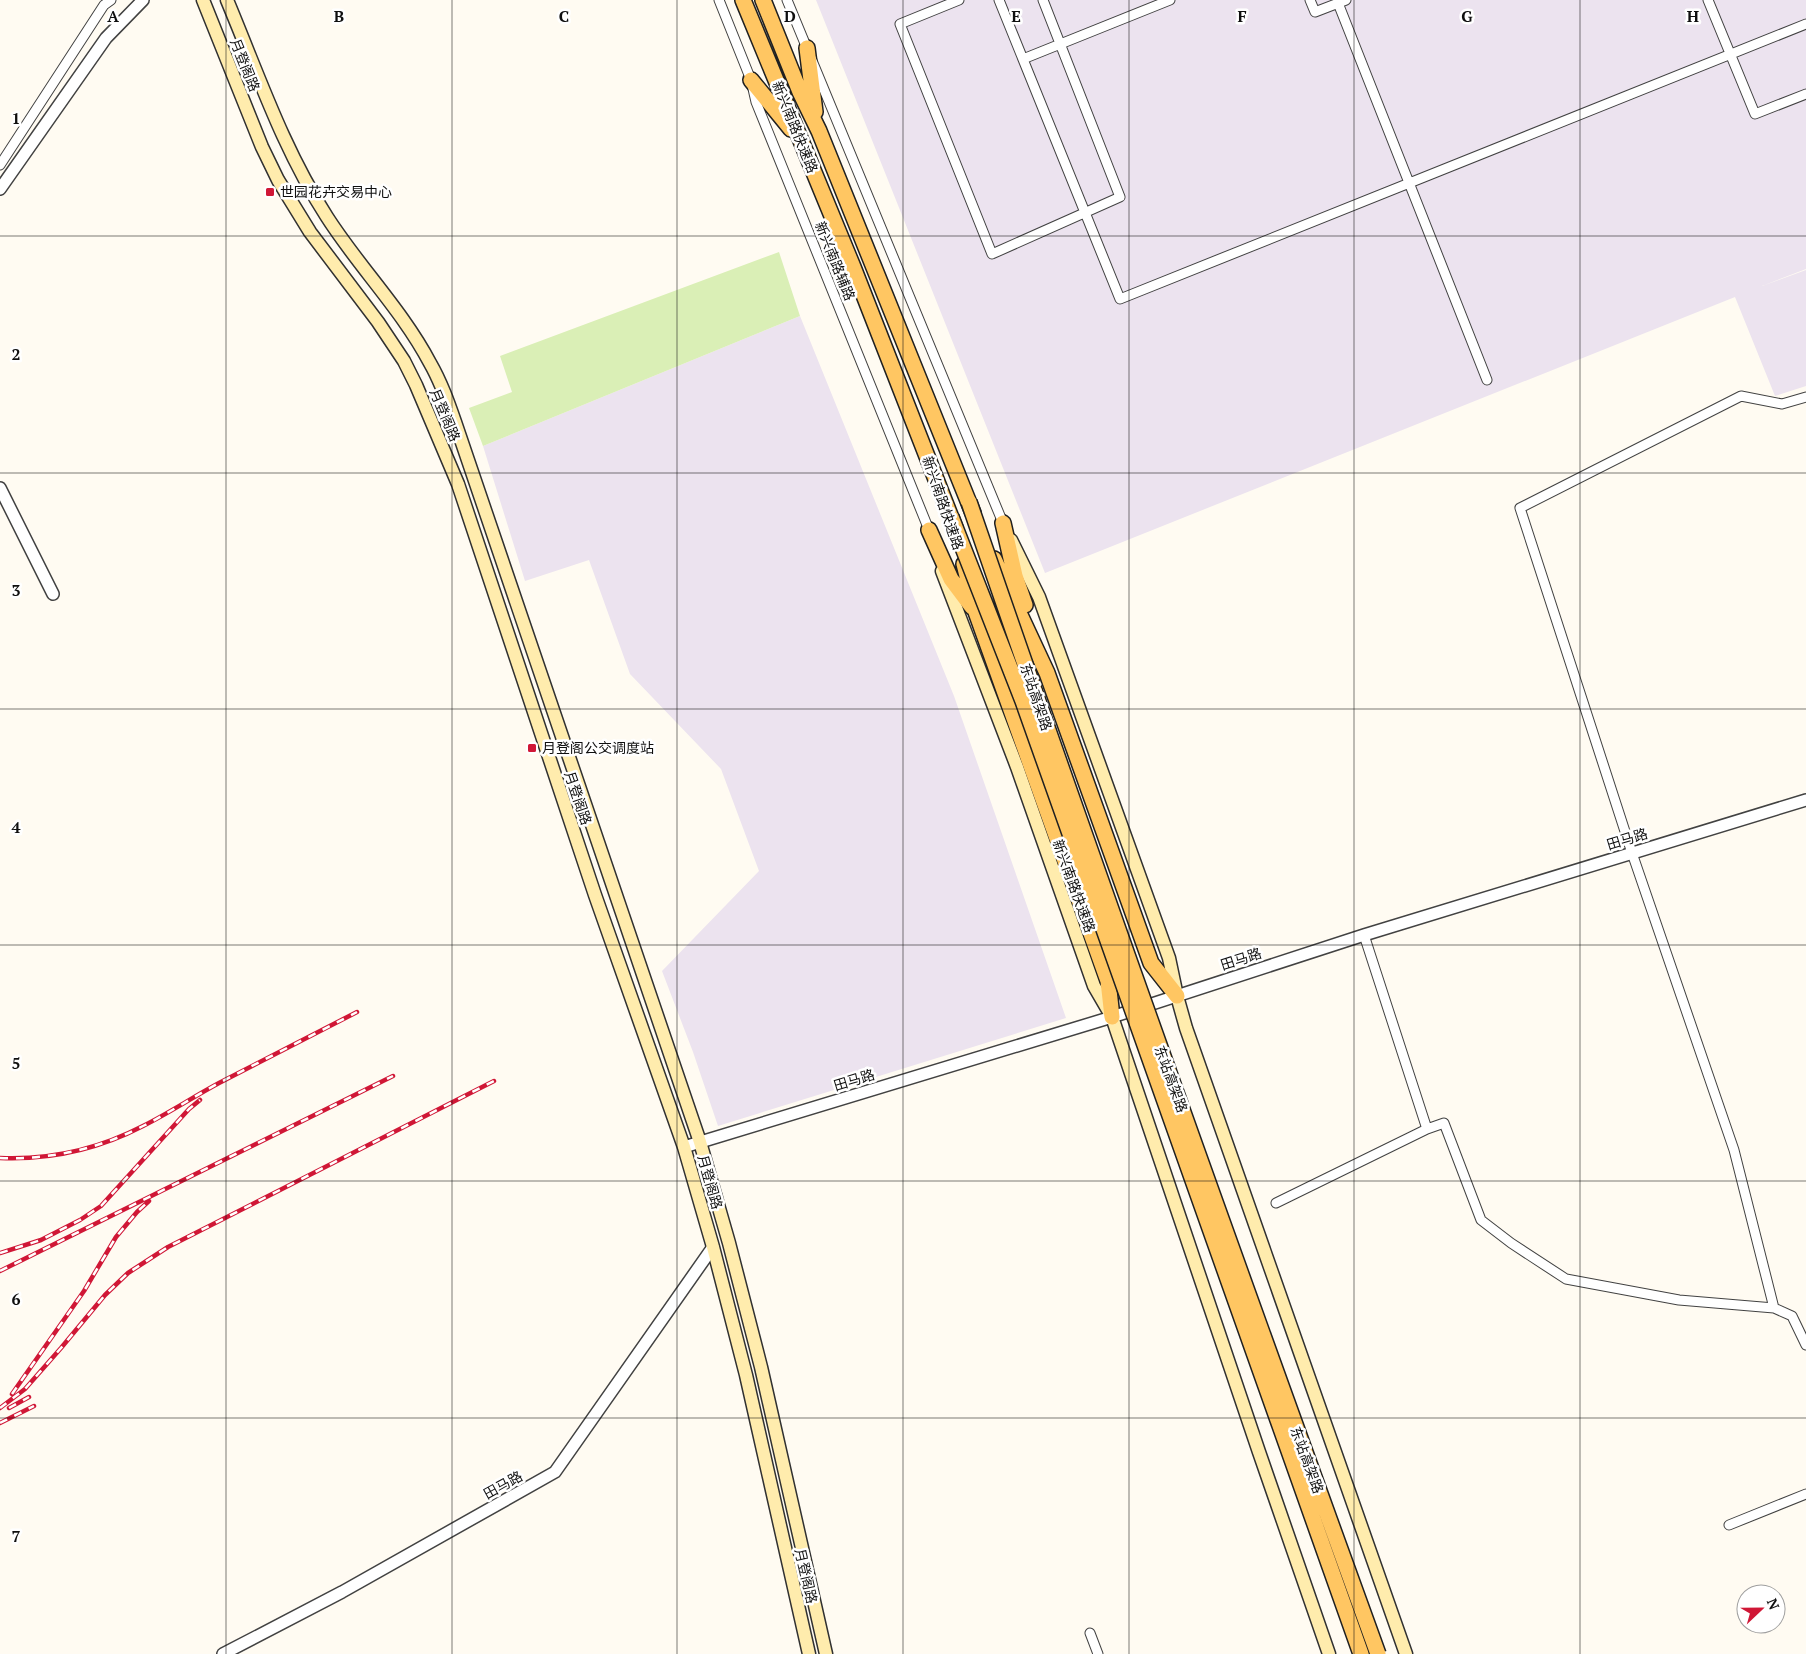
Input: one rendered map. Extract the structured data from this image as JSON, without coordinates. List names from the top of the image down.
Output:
{
  "streets": {
    "main road": ["月登阁路", "新兴南路快速路", "东站高架路"],
    "street": ["新兴南路辅路", "田马路"]
  },
  "crossings": [
    ["月登阁路", "田马路"],
    ["新兴南路快速路", "东站高架路"],
    ["新兴南路快速路", "田马路"]
  ],
  "places": {
    "transit": ["世园花卉交易中心", "月登阁公交调度站"]
  },
  "north": "right",
  "grid": {
    "columns": [
      "A",
      "B",
      "C",
      "D",
      "E",
      "F",
      "G",
      "H"
    ],
    "rows": [
      "1",
      "2",
      "3",
      "4",
      "5",
      "6",
      "7"
    ]
  }
}
